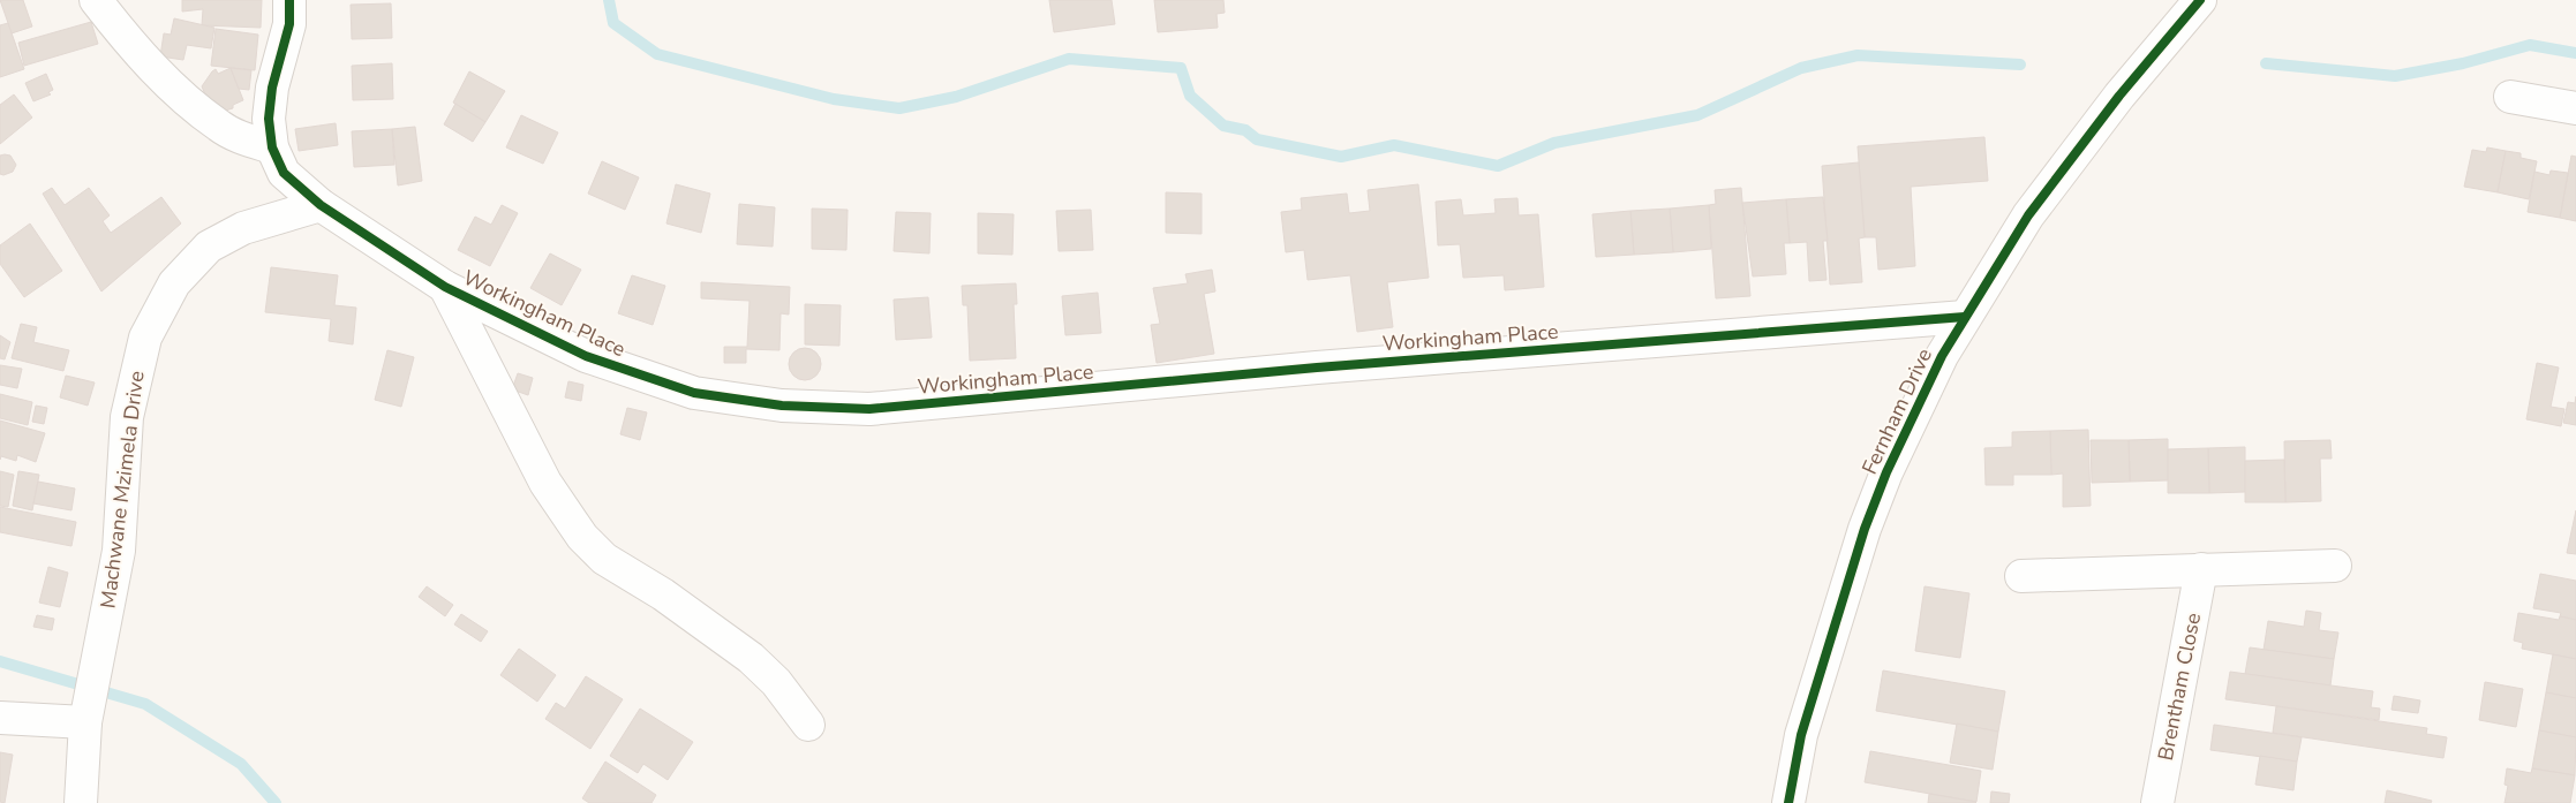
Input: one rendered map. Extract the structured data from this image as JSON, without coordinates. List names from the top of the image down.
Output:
{
  "streets": {
    "street": [
      "Workingham Place",
      "Fernham Drive",
      "Machwane Mzimela Drive",
      "Brentham Close"
    ]
  },
  "crossings": [
    ["Workingham Place", "Fernham Drive"],
    ["Workingham Place", "Machwane Mzimela Drive"]
  ]
}
